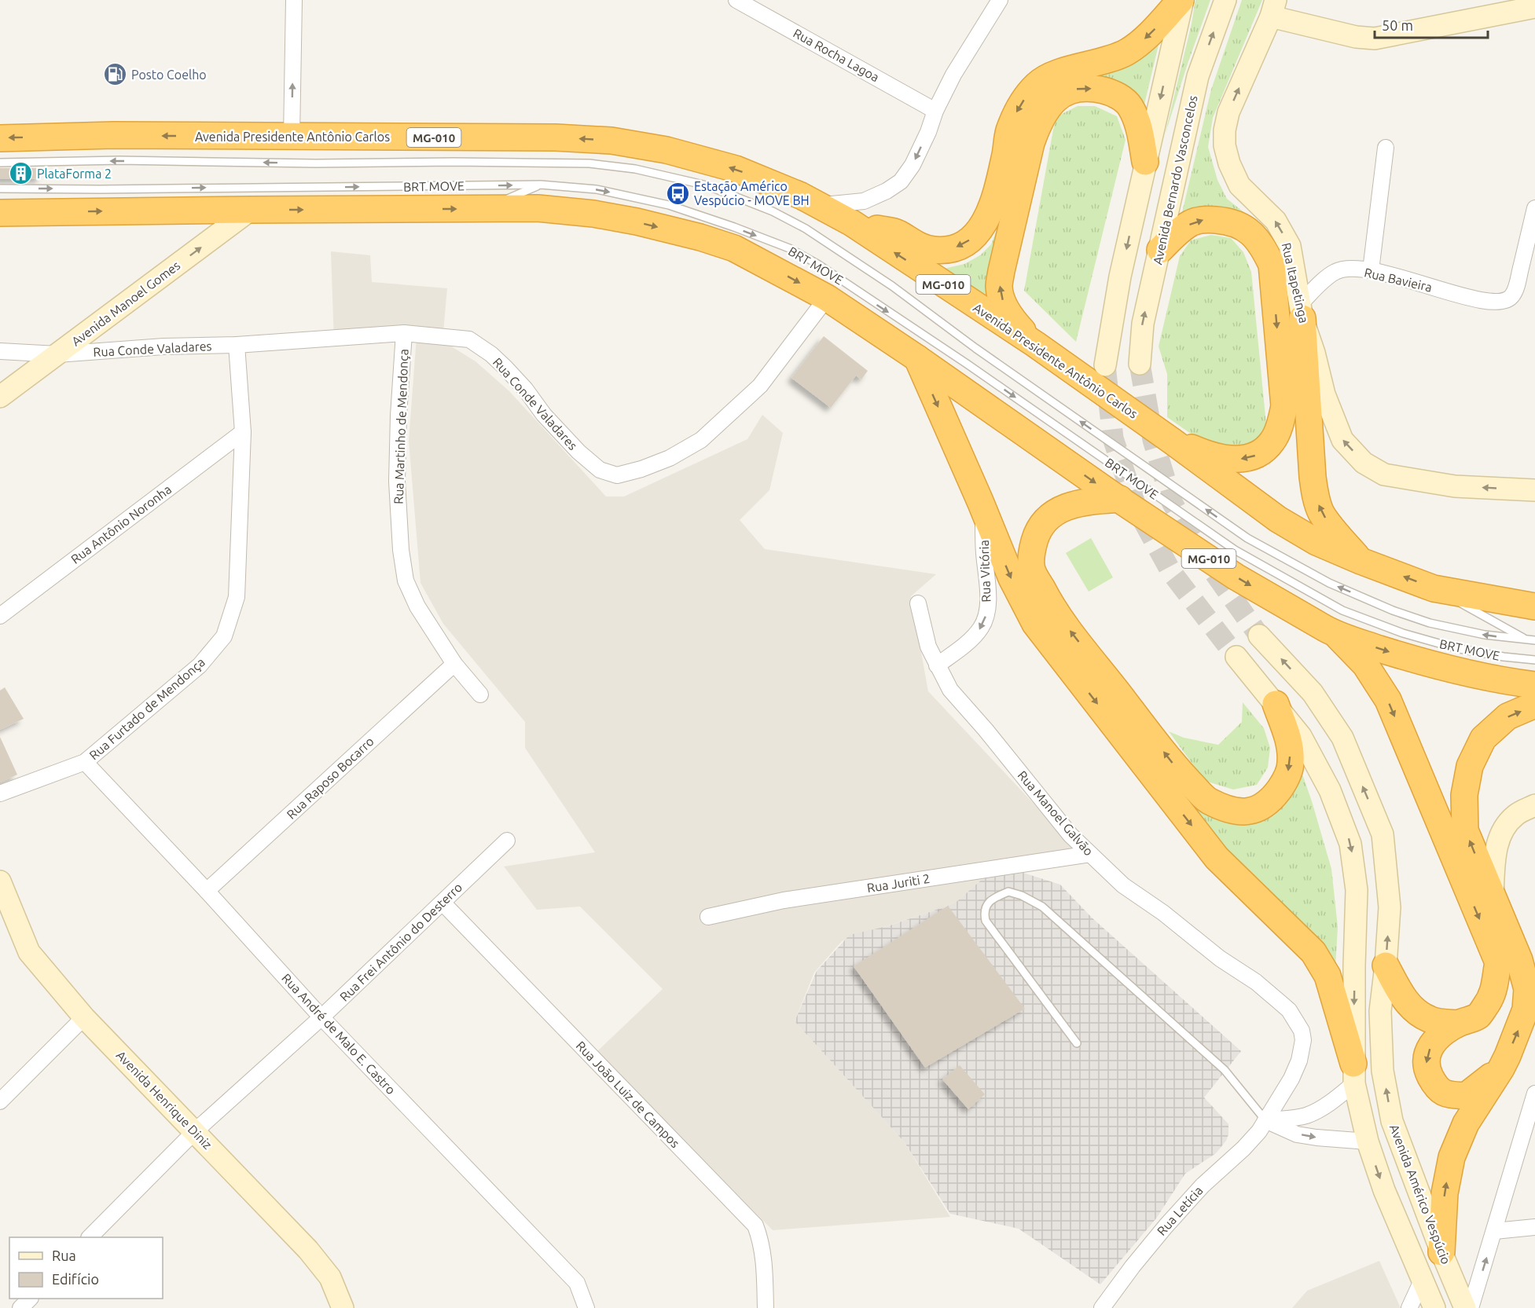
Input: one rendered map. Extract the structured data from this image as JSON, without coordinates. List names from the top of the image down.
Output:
{
  "streets": {
    "highway": ["Avenida Presidente Antônio Carlos", "MG-010"],
    "main road": [
      "Avenida Bernardo Vasconcelos",
      "Rua Itapetinga",
      "Avenida Manoel Gomes",
      "Avenida Henrique Diniz",
      "Avenida Américo Vespúcio"
    ],
    "street": [
      "Rua Rocha Lagoa",
      "Rua Bavieira",
      "Rua Conde Valadares",
      "Rua Martinho de Mendonça",
      "Rua Antônio Noronha",
      "Rua Vitória",
      "Rua Furtado de Mendonça",
      "Rua Raposo Bocarro",
      "Rua Manoel Galvão",
      "Rua Juriti 2",
      "Rua Frei Antônio do Desterro",
      "Rua André de Malo E. Castro",
      "Rua João Luiz de Campos",
      "Rua Letícia"
    ],
    "lane": ["BRT MOVE"]
  },
  "crossings": [
    ["Avenida Presidente Antônio Carlos", "BRT MOVE"],
    ["MG-010", "Avenida Manoel Gomes"],
    ["MG-010", "Rua Conde Valadares"],
    ["Rua Bavieira", "Rua Itapetinga"],
    ["Avenida Manoel Gomes", "Rua Conde Valadares"],
    ["Rua Conde Valadares", "Rua Martinho de Mendonça"],
    ["Rua Conde Valadares", "Rua Furtado de Mendonça"],
    ["Rua Martinho de Mendonça", "Rua Raposo Bocarro"],
    ["Rua Antônio Noronha", "Rua Furtado de Mendonça"],
    ["Rua Vitória", "Rua Manoel Galvão"],
    ["Rua Furtado de Mendonça", "Rua André de Malo E. Castro"],
    ["Rua Raposo Bocarro", "Rua André de Malo E. Castro"],
    ["Rua Manoel Galvão", "Rua Juriti 2"],
    ["Rua Manoel Galvão", "Rua Letícia"],
    ["Rua Frei Antônio do Desterro", "Rua André de Malo E. Castro"],
    ["Rua Frei Antônio do Desterro", "Rua João Luiz de Campos"],
    ["Rua Frei Antônio do Desterro", "Avenida Henrique Diniz"]
  ],
  "one_way": ["Rua Itapetinga", "Avenida Manoel Gomes", "Rua Vitória"],
  "places": {
    "fuel station": ["Posto Coelho"],
    "building": ["PlataForma 2"],
    "bus stop": ["Estação Américo Vespúcio - MOVE BH"]
  },
  "legend": ["Rua", "Edifício"],
  "scale_bar": "50 m"
}
